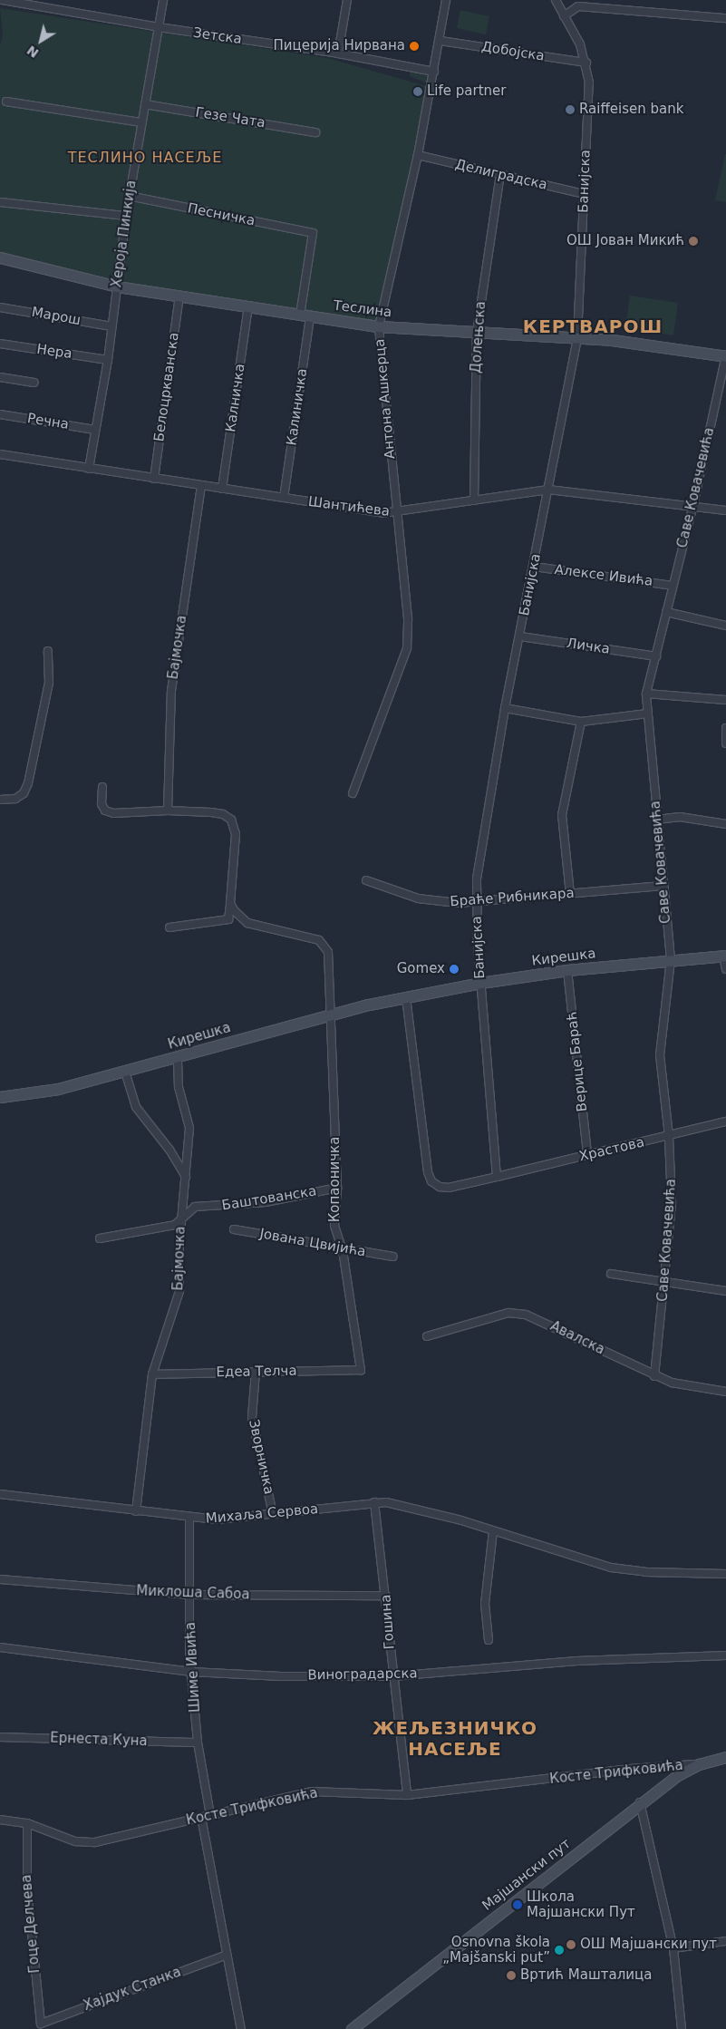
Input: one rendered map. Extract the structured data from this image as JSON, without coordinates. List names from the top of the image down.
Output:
{
  "streets": {
    "street": [
      "Зетска",
      "Добојска",
      "Гезе Чата",
      "Делиградска",
      "Банијска",
      "Песничка",
      "Хероја Пинкија",
      "Теслина",
      "Марош",
      "Долењска",
      "Нера",
      "Белоцркванска",
      "Калничка",
      "Антона Ашкерца",
      "Калиничка",
      "Речна",
      "Саве Ковачевића",
      "Шантићева",
      "Алексе Ивића",
      "Личка",
      "Бајмочка",
      "Браће Рибникара",
      "Кирешка",
      "Верице Бараћ",
      "Храстова",
      "Копаоничка",
      "Баштованска",
      "Јована Цвијића",
      "Авалска",
      "Едеа Телча",
      "Зворничка",
      "Михаља Сервоа",
      "Миклоша Сабоа",
      "Гошина",
      "Шиме Ивића",
      "Виноградарска",
      "Ернеста Куна",
      "Косте Трифковића",
      "Мајшански пут",
      "Гоце Делчева",
      "Хајдук Станка"
    ]
  },
  "crossings": [
    ["Зетска", "Хероја Пинкија"],
    ["Зетска", "Антона Ашкерца"],
    ["Добојска", "Банијска"],
    ["Добојска", "Антона Ашкерца"],
    ["Гезе Чата", "Хероја Пинкија"],
    ["Делиградска", "Банијска"],
    ["Делиградска", "Долењска"],
    ["Делиградска", "Антона Ашкерца"],
    ["Банијска", "Теслина"],
    ["Банијска", "Шантићева"],
    ["Банијска", "Алексе Ивића"],
    ["Банијска", "Личка"],
    ["Банијска", "Браће Рибникара"],
    ["Банијска", "Кирешка"],
    ["Банијска", "Храстова"],
    ["Песничка", "Хероја Пинкија"],
    ["Песничка", "Калиничка"],
    ["Хероја Пинкија", "Теслина"],
    ["Хероја Пинкија", "Марош"],
    ["Хероја Пинкија", "Нера"],
    ["Хероја Пинкија", "Речна"],
    ["Хероја Пинкија", "Шантићева"],
    ["Теслина", "Долењска"],
    ["Теслина", "Белоцркванска"],
    ["Теслина", "Калничка"],
    ["Теслина", "Антона Ашкерца"],
    ["Теслина", "Калиничка"],
    ["Теслина", "Саве Ковачевића"],
    ["Долењска", "Шантићева"],
    ["Белоцркванска", "Шантићева"],
    ["Калничка", "Шантићева"],
    ["Антона Ашкерца", "Шантићева"],
    ["Калиничка", "Шантићева"],
    ["Саве Ковачевића", "Шантићева"],
    ["Саве Ковачевића", "Алексе Ивића"],
    ["Саве Ковачевића", "Личка"],
    ["Саве Ковачевића", "Браће Рибникара"],
    ["Саве Ковачевића", "Кирешка"],
    ["Саве Ковачевића", "Храстова"],
    ["Саве Ковачевића", "Авалска"],
    ["Шантићева", "Бајмочка"],
    ["Бајмочка", "Кирешка"],
    ["Бајмочка", "Баштованска"],
    ["Бајмочка", "Едеа Телча"],
    ["Бајмочка", "Михаља Сервоа"],
    ["Кирешка", "Верице Бараћ"],
    ["Кирешка", "Копаоничка"],
    ["Верице Бараћ", "Храстова"],
    ["Копаоничка", "Баштованска"],
    ["Копаоничка", "Јована Цвијића"],
    ["Копаоничка", "Едеа Телча"],
    ["Едеа Телча", "Зворничка"],
    ["Зворничка", "Михаља Сервоа"],
    ["Михаља Сервоа", "Гошина"],
    ["Михаља Сервоа", "Шиме Ивића"],
    ["Миклоша Сабоа", "Гошина"],
    ["Миклоша Сабоа", "Шиме Ивића"],
    ["Гошина", "Виноградарска"],
    ["Гошина", "Косте Трифковића"],
    ["Шиме Ивића", "Виноградарска"],
    ["Шиме Ивића", "Ернеста Куна"],
    ["Шиме Ивића", "Косте Трифковића"],
    ["Косте Трифковића", "Мајшански пут"],
    ["Косте Трифковића", "Гоце Делчева"],
    ["Гоце Делчева", "Хајдук Станка"]
  ],
  "districts": ["ТЕСЛИНО НАСЕЉЕ", "КЕРТВАРОШ", "ЖЕЉЕЗНИЧКО НАСЕЉЕ"],
  "places": [
    "Пицерија Нирвана",
    "Life partner",
    "Raiffeisen bank",
    "ОШ Јован Микић",
    "Gomex",
    "Школа Мајшански Пут",
    "ОШ Мајшански пут",
    "Osnovna škola „Majšanski put”",
    "Вртић Машталица"
  ],
  "north": "bottom left"
}
